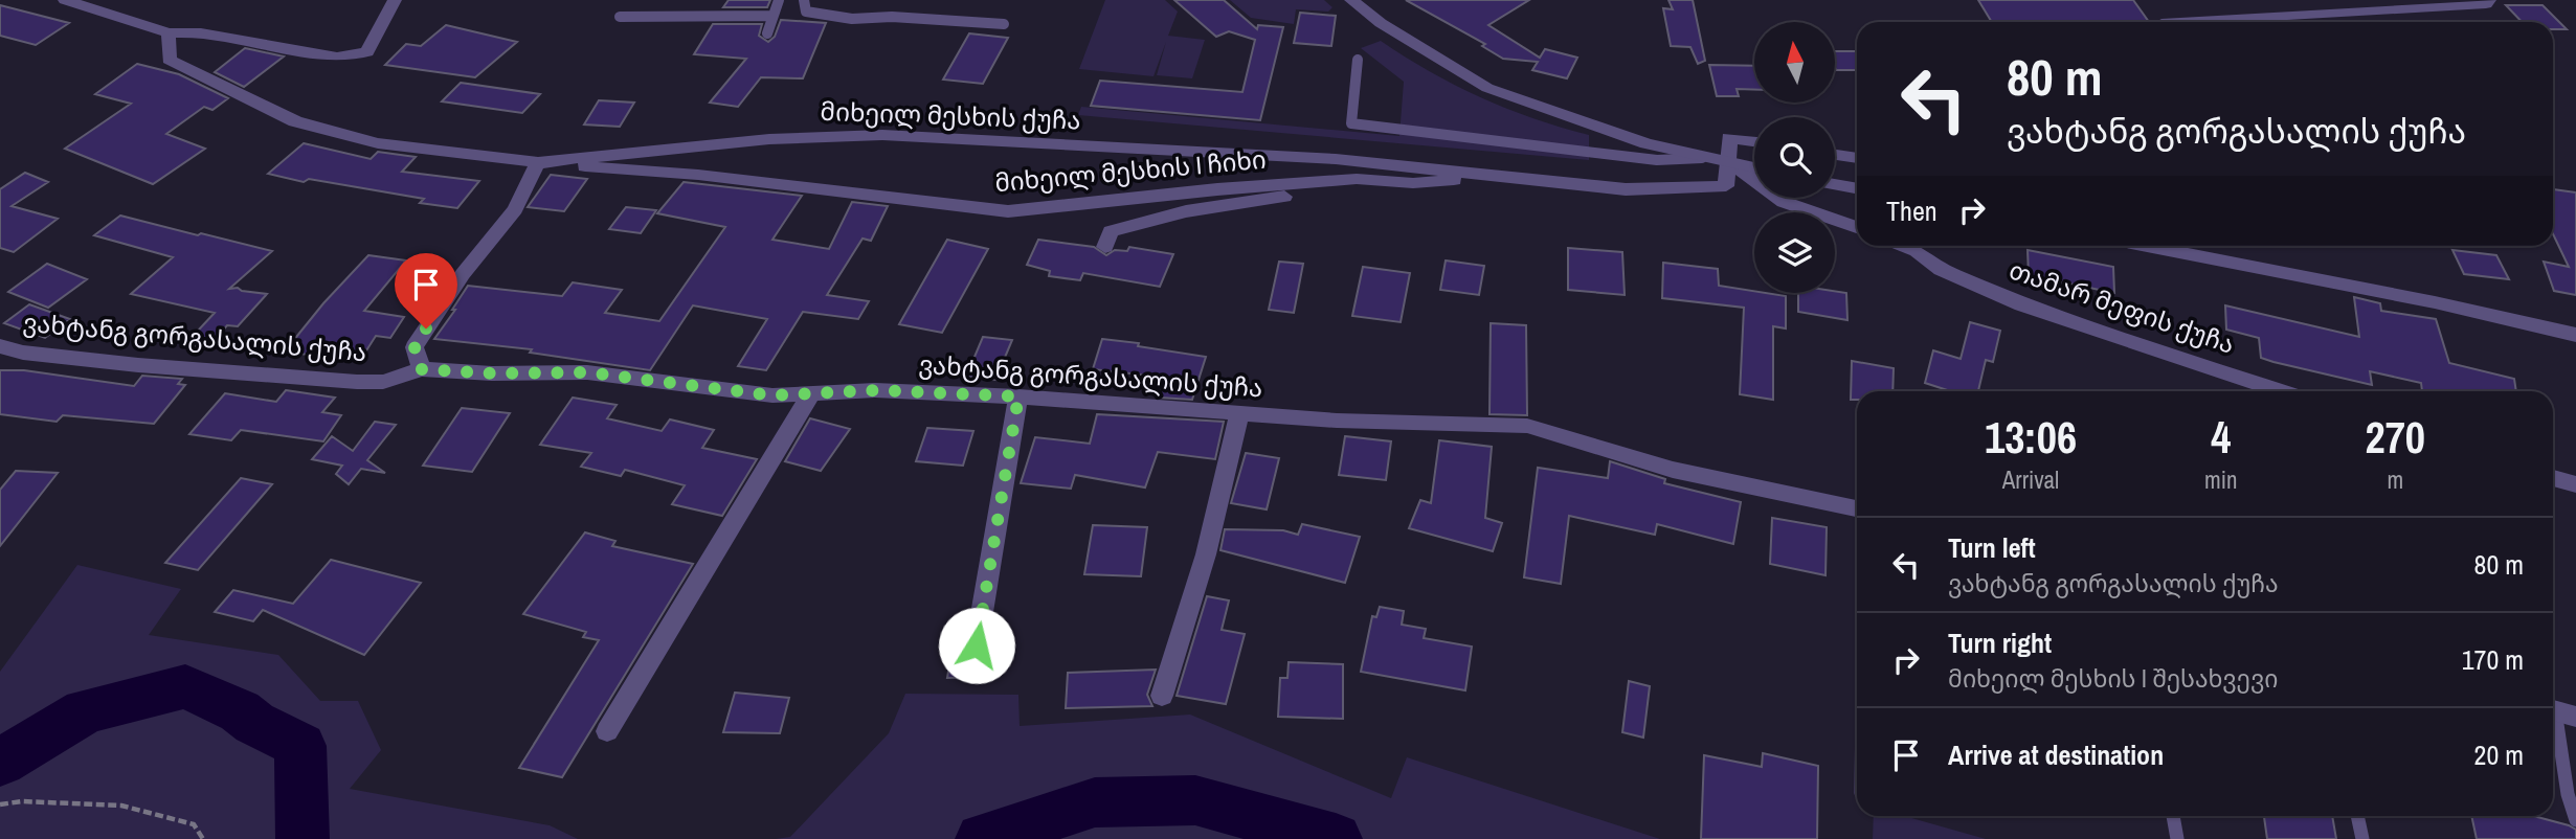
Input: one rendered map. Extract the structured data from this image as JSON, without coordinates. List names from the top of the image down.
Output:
{
  "streets": {
    "street": [
      "მიხეილ მესხის ქუჩა",
      "მიხეილ მესხის I ჩიხი",
      "თამარ მეფის ქუჩა",
      "ვახტანგ გორგასალის ქუჩა"
    ]
  },
  "crossings": [
    ["მიხეილ მესხის ქუჩა", "მიხეილ მესხის I ჩიხი"]
  ],
  "north": "top",
  "page": {
    "turn": ["80 m", "ვახტანგ გორგასალის ქუჩა"],
    "then": "Then",
    "eta": [
      "13:06",
      "Arrival",
      "4",
      "min",
      "270",
      "m"
    ],
    "list": [
      {
        "name": "Turn left",
        "note": "ვახტანგ გორგასალის ქუჩა",
        "value": "80 m"
      },
      {
        "name": "Turn right",
        "note": "მიხეილ მესხის I შესახვევი",
        "value": "170 m"
      },
      {
        "name": "Arrive at destination",
        "value": "20 m"
      }
    ]
  }
}
